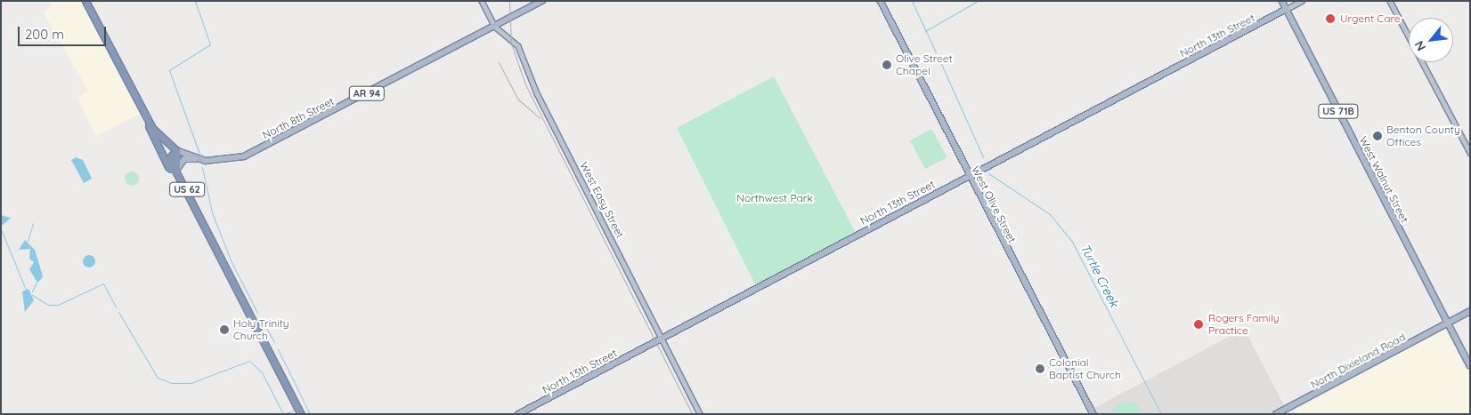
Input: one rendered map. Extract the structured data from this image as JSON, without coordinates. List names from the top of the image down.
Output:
{
  "streets": {
    "highway": ["US 62"],
    "main road": [
      "North 13th Street",
      "AR 94",
      "US 71B",
      "North 8th Street",
      "West Walnut Street",
      "West Olive Street",
      "North Dixieland Road"
    ],
    "street": ["West Easy Street"]
  },
  "crossings": [
    ["North 13th Street", "West Walnut Street"],
    ["North 13th Street", "West Easy Street"],
    ["North 13th Street", "West Olive Street"],
    ["North 8th Street", "US 62"],
    ["North 8th Street", "West Easy Street"],
    ["West Walnut Street", "North Dixieland Road"]
  ],
  "water": ["Turtle Creek"],
  "parks": ["Northwest Park"],
  "places": [
    "Urgent Care",
    "Olive Street Chapel",
    "Benton County Offices",
    "Rogers Family Practice",
    "Holy Trinity Church",
    "Colonial Baptist Church"
  ],
  "scale_bar": "200 m",
  "north": "bottom left"
}
